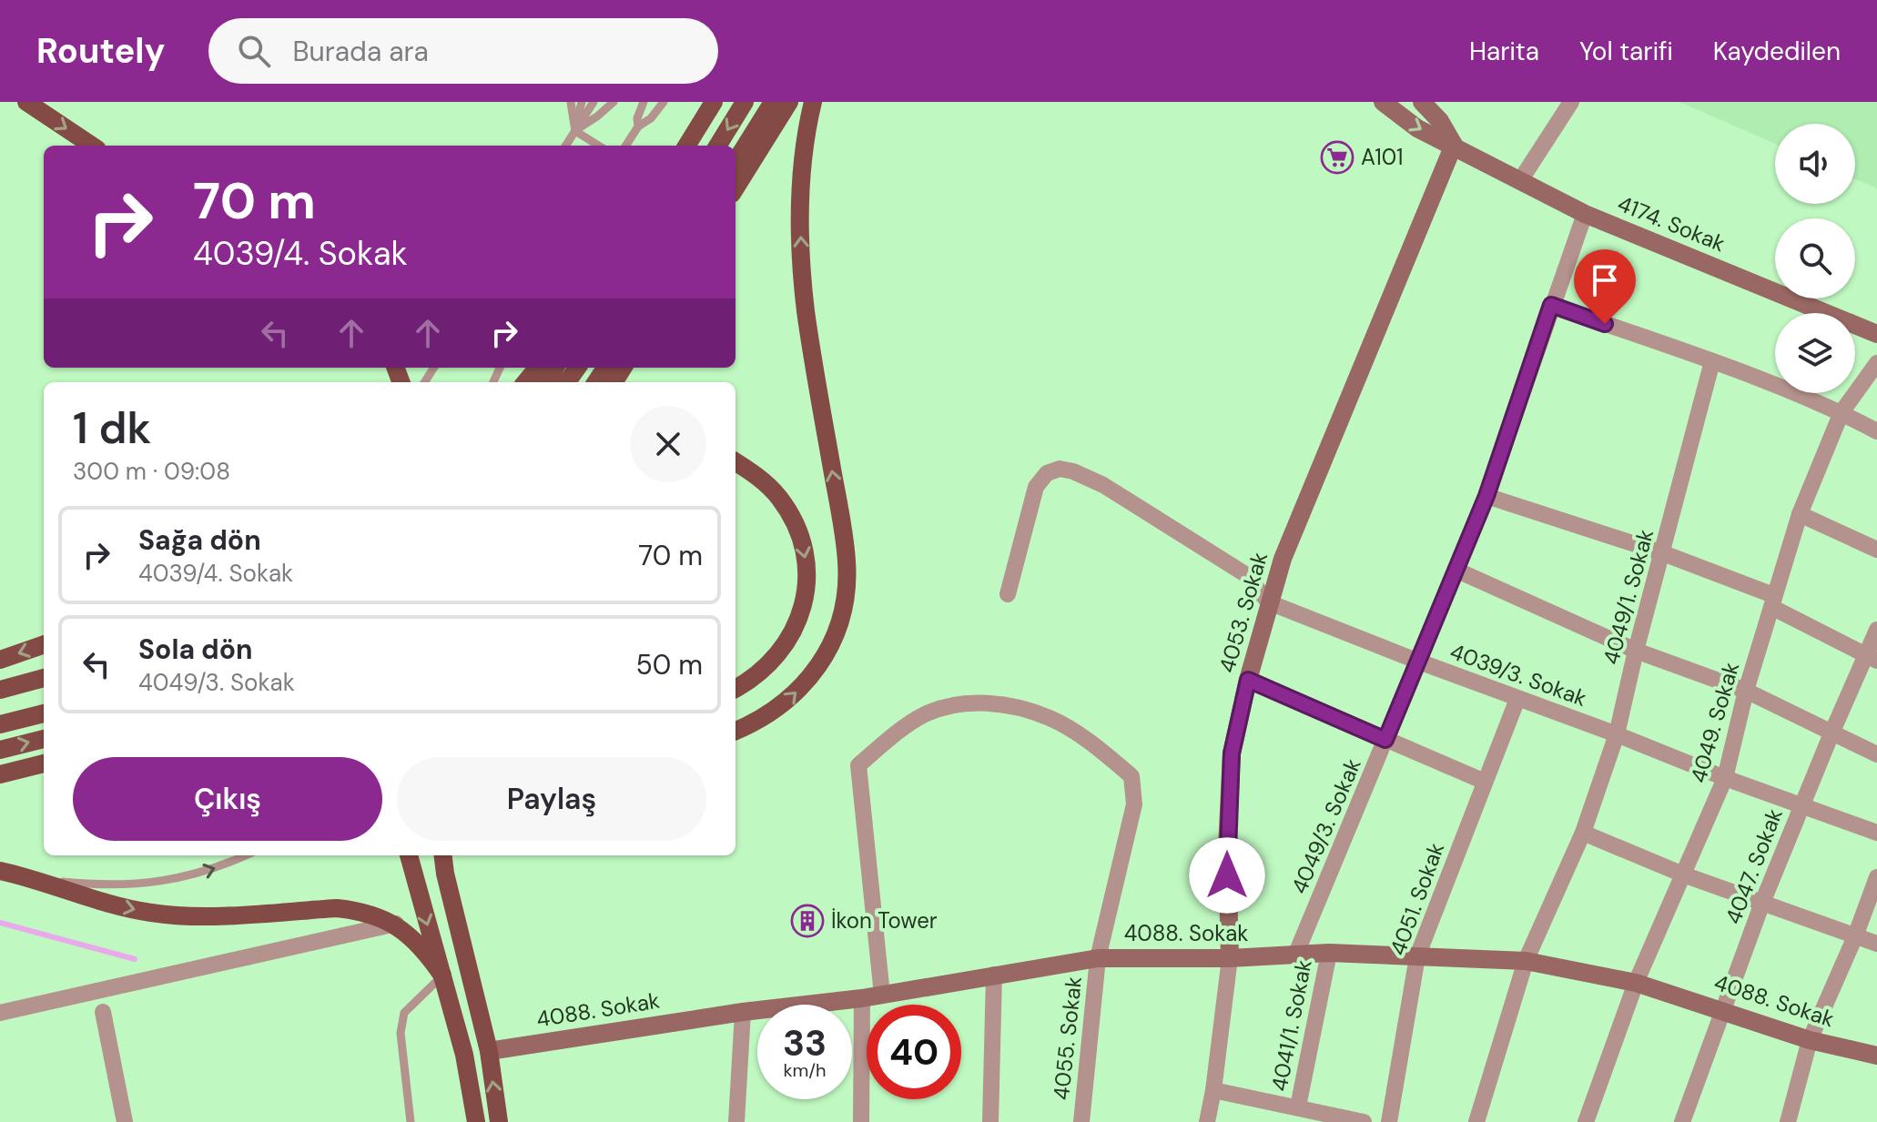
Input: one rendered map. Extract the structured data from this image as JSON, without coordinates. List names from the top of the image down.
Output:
{
  "streets": {
    "street": [
      "4174. Sokak",
      "4049/1. Sokak",
      "4053. Sokak",
      "4039/3. Sokak",
      "4049. Sokak",
      "4049/3. Sokak",
      "4047. Sokak",
      "4051. Sokak",
      "4088. Sokak",
      "4041/1. Sokak",
      "4055. Sokak"
    ]
  },
  "crossings": [
    ["4174. Sokak", "4053. Sokak"],
    ["4174. Sokak", "4049/3. Sokak"],
    ["4049/1. Sokak", "4039/3. Sokak"],
    ["4049/1. Sokak", "4088. Sokak"],
    ["4053. Sokak", "4039/3. Sokak"],
    ["4053. Sokak", "4088. Sokak"],
    ["4039/3. Sokak", "4049. Sokak"],
    ["4039/3. Sokak", "4049/3. Sokak"],
    ["4039/3. Sokak", "4047. Sokak"],
    ["4039/3. Sokak", "4051. Sokak"],
    ["4049. Sokak", "4088. Sokak"],
    ["4049/3. Sokak", "4088. Sokak"],
    ["4047. Sokak", "4088. Sokak"],
    ["4051. Sokak", "4088. Sokak"],
    ["4088. Sokak", "4041/1. Sokak"],
    ["4088. Sokak", "4055. Sokak"]
  ],
  "places": {
    "supermarket": ["A101"],
    "building": ["İkon Tower"]
  },
  "page": {
    "header": "Routely",
    "search": "Burada ara",
    "nav": ["Harita", "Yol tarifi", "Kaydedilen"],
    "turn": ["70 m", "4039/4. Sokak"],
    "heading": ["1 dk", "300 m · 09:08"],
    "list": [
      {
        "name": "Sağa dön",
        "note": "4039/4. Sokak",
        "value": "70 m"
      },
      {
        "name": "Sola dön",
        "note": "4049/3. Sokak",
        "value": "50 m"
      }
    ],
    "buttons": ["Çıkış", "Paylaş"],
    "speed": "33 km/h",
    "limit": "40"
  }
}
